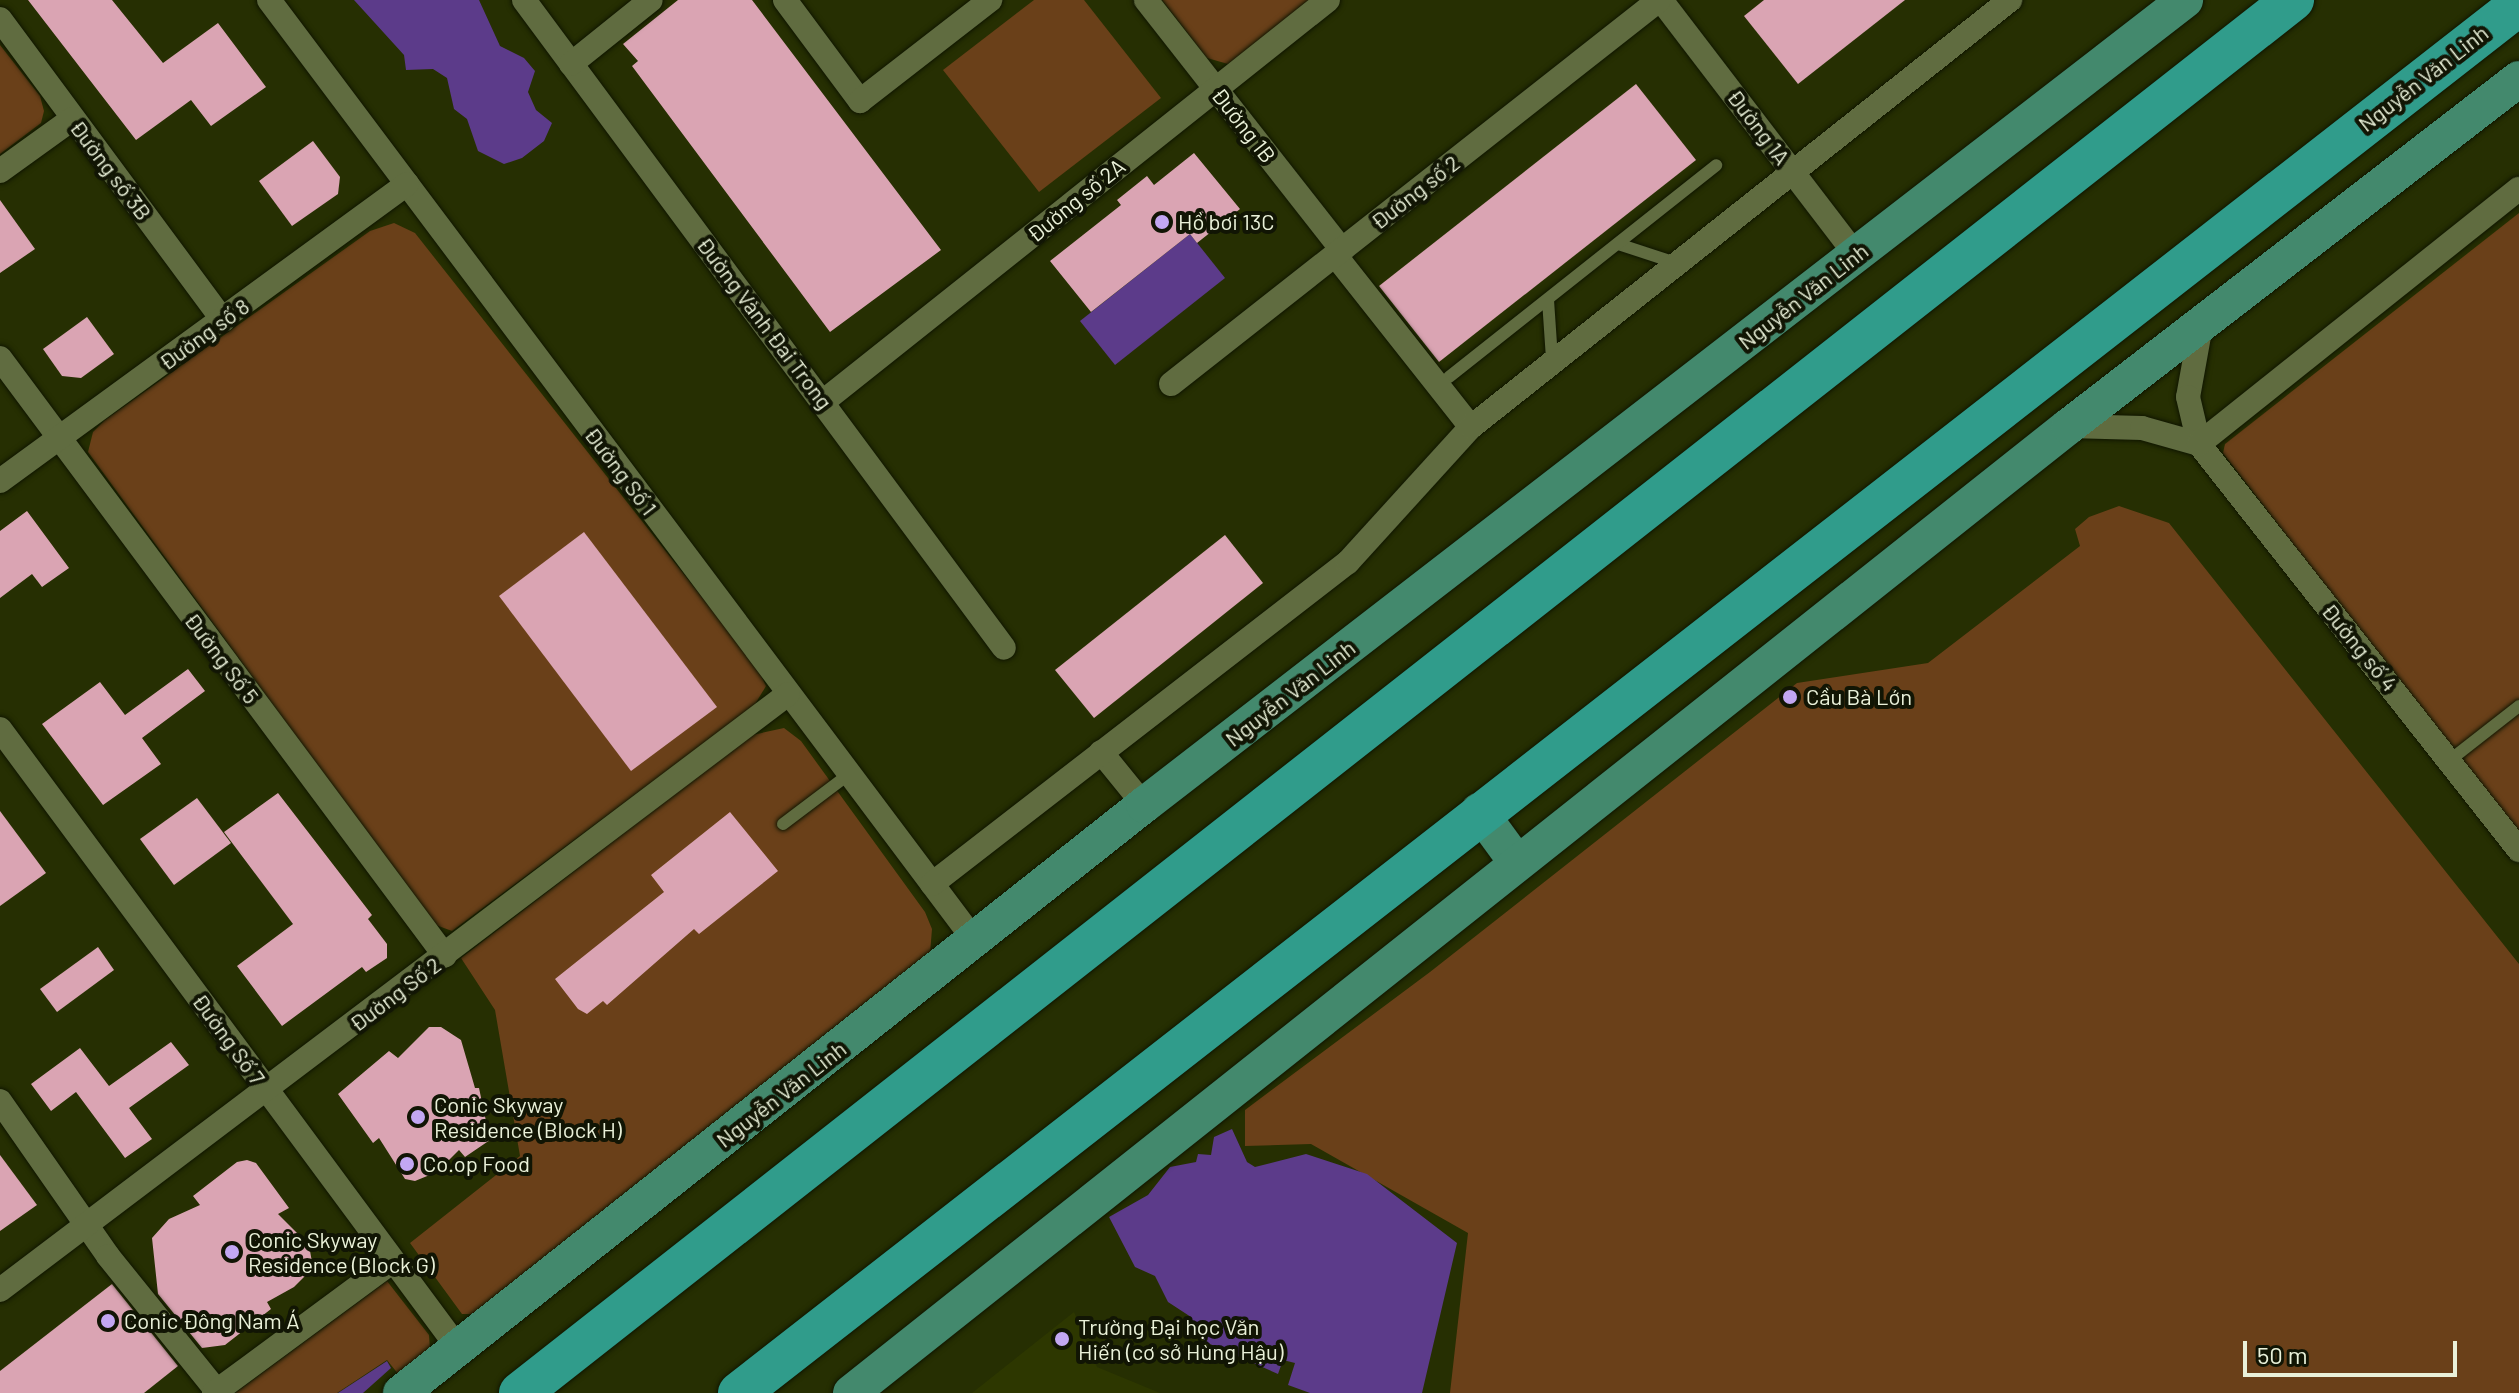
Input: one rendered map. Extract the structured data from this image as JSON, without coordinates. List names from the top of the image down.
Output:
{
  "streets": {
    "highway": ["Nguyễn Văn Linh"],
    "street": [
      "Đường 1B",
      "Đường 1A",
      "Đường số 3B",
      "Đường số 2",
      "Đường số 2A",
      "Đường Vành Đai Trong",
      "Đường số 8",
      "Đường Số 1",
      "Đường số 4",
      "Đường Số 5",
      "Đường Số 2",
      "Đường Số 7"
    ]
  },
  "crossings": [
    ["Nguyễn Văn Linh", "Đường 1A"],
    ["Nguyễn Văn Linh", "Đường Số 1"],
    ["Nguyễn Văn Linh", "Đường Số 7"],
    ["Đường 1B", "Đường số 2"],
    ["Đường 1B", "Đường số 2A"],
    ["Đường 1A", "Đường số 2"],
    ["Đường số 3B", "Đường số 8"],
    ["Đường số 2A", "Đường Vành Đai Trong"],
    ["Đường số 8", "Đường Số 1"],
    ["Đường số 8", "Đường Số 5"],
    ["Đường Số 1", "Đường Số 2"],
    ["Đường Số 5", "Đường Số 2"],
    ["Đường Số 2", "Đường Số 7"]
  ],
  "places": [
    "Hồ bơi 13C",
    "Cầu Bà Lớn",
    "Conic Skyway Residence (Block H)",
    "Co.op Food",
    "Conic Skyway Residence (Block G)",
    "Conic Đông Nam Á",
    "Trường Đại học Văn Hiến (cơ sở Hùng Hậu)"
  ],
  "scale_bar": "50 m"
}
